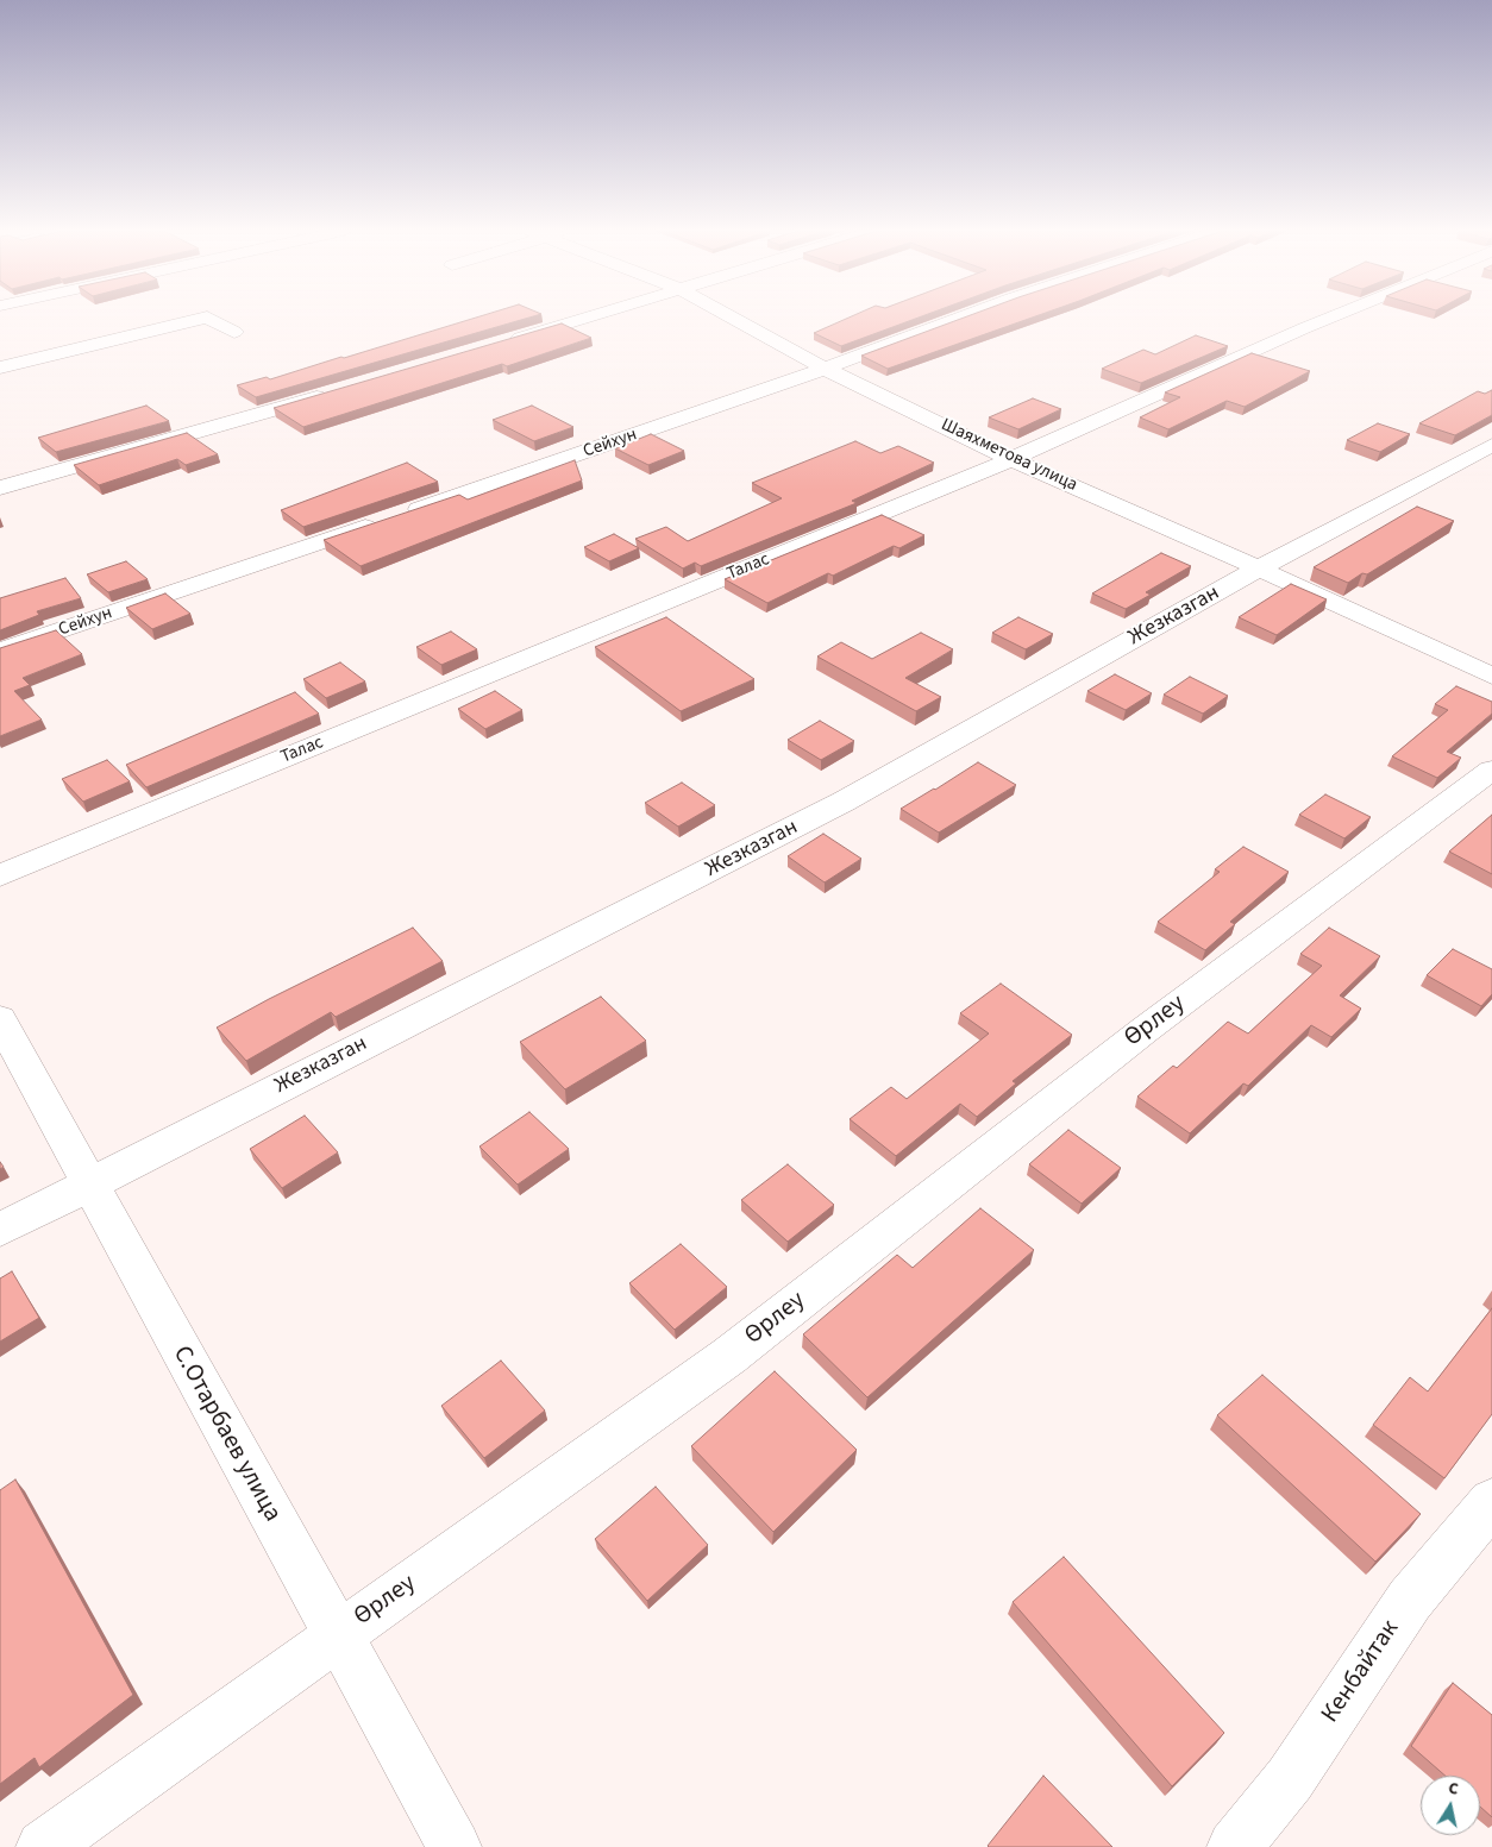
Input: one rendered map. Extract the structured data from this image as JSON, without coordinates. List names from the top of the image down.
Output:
{
  "streets": {
    "street": [
      "Сейхун",
      "Шаяхметова улица",
      "Талас",
      "Жезказган",
      "Өрлеу",
      "С.Отарбаев улица",
      "Кенбайтак"
    ]
  },
  "crossings": [
    ["Сейхун", "Шаяхметова улица"],
    ["Шаяхметова улица", "Талас"],
    ["Шаяхметова улица", "Жезказган"],
    ["Жезказган", "С.Отарбаев улица"],
    ["Өрлеу", "С.Отарбаев улица"]
  ],
  "north": "top"
}
